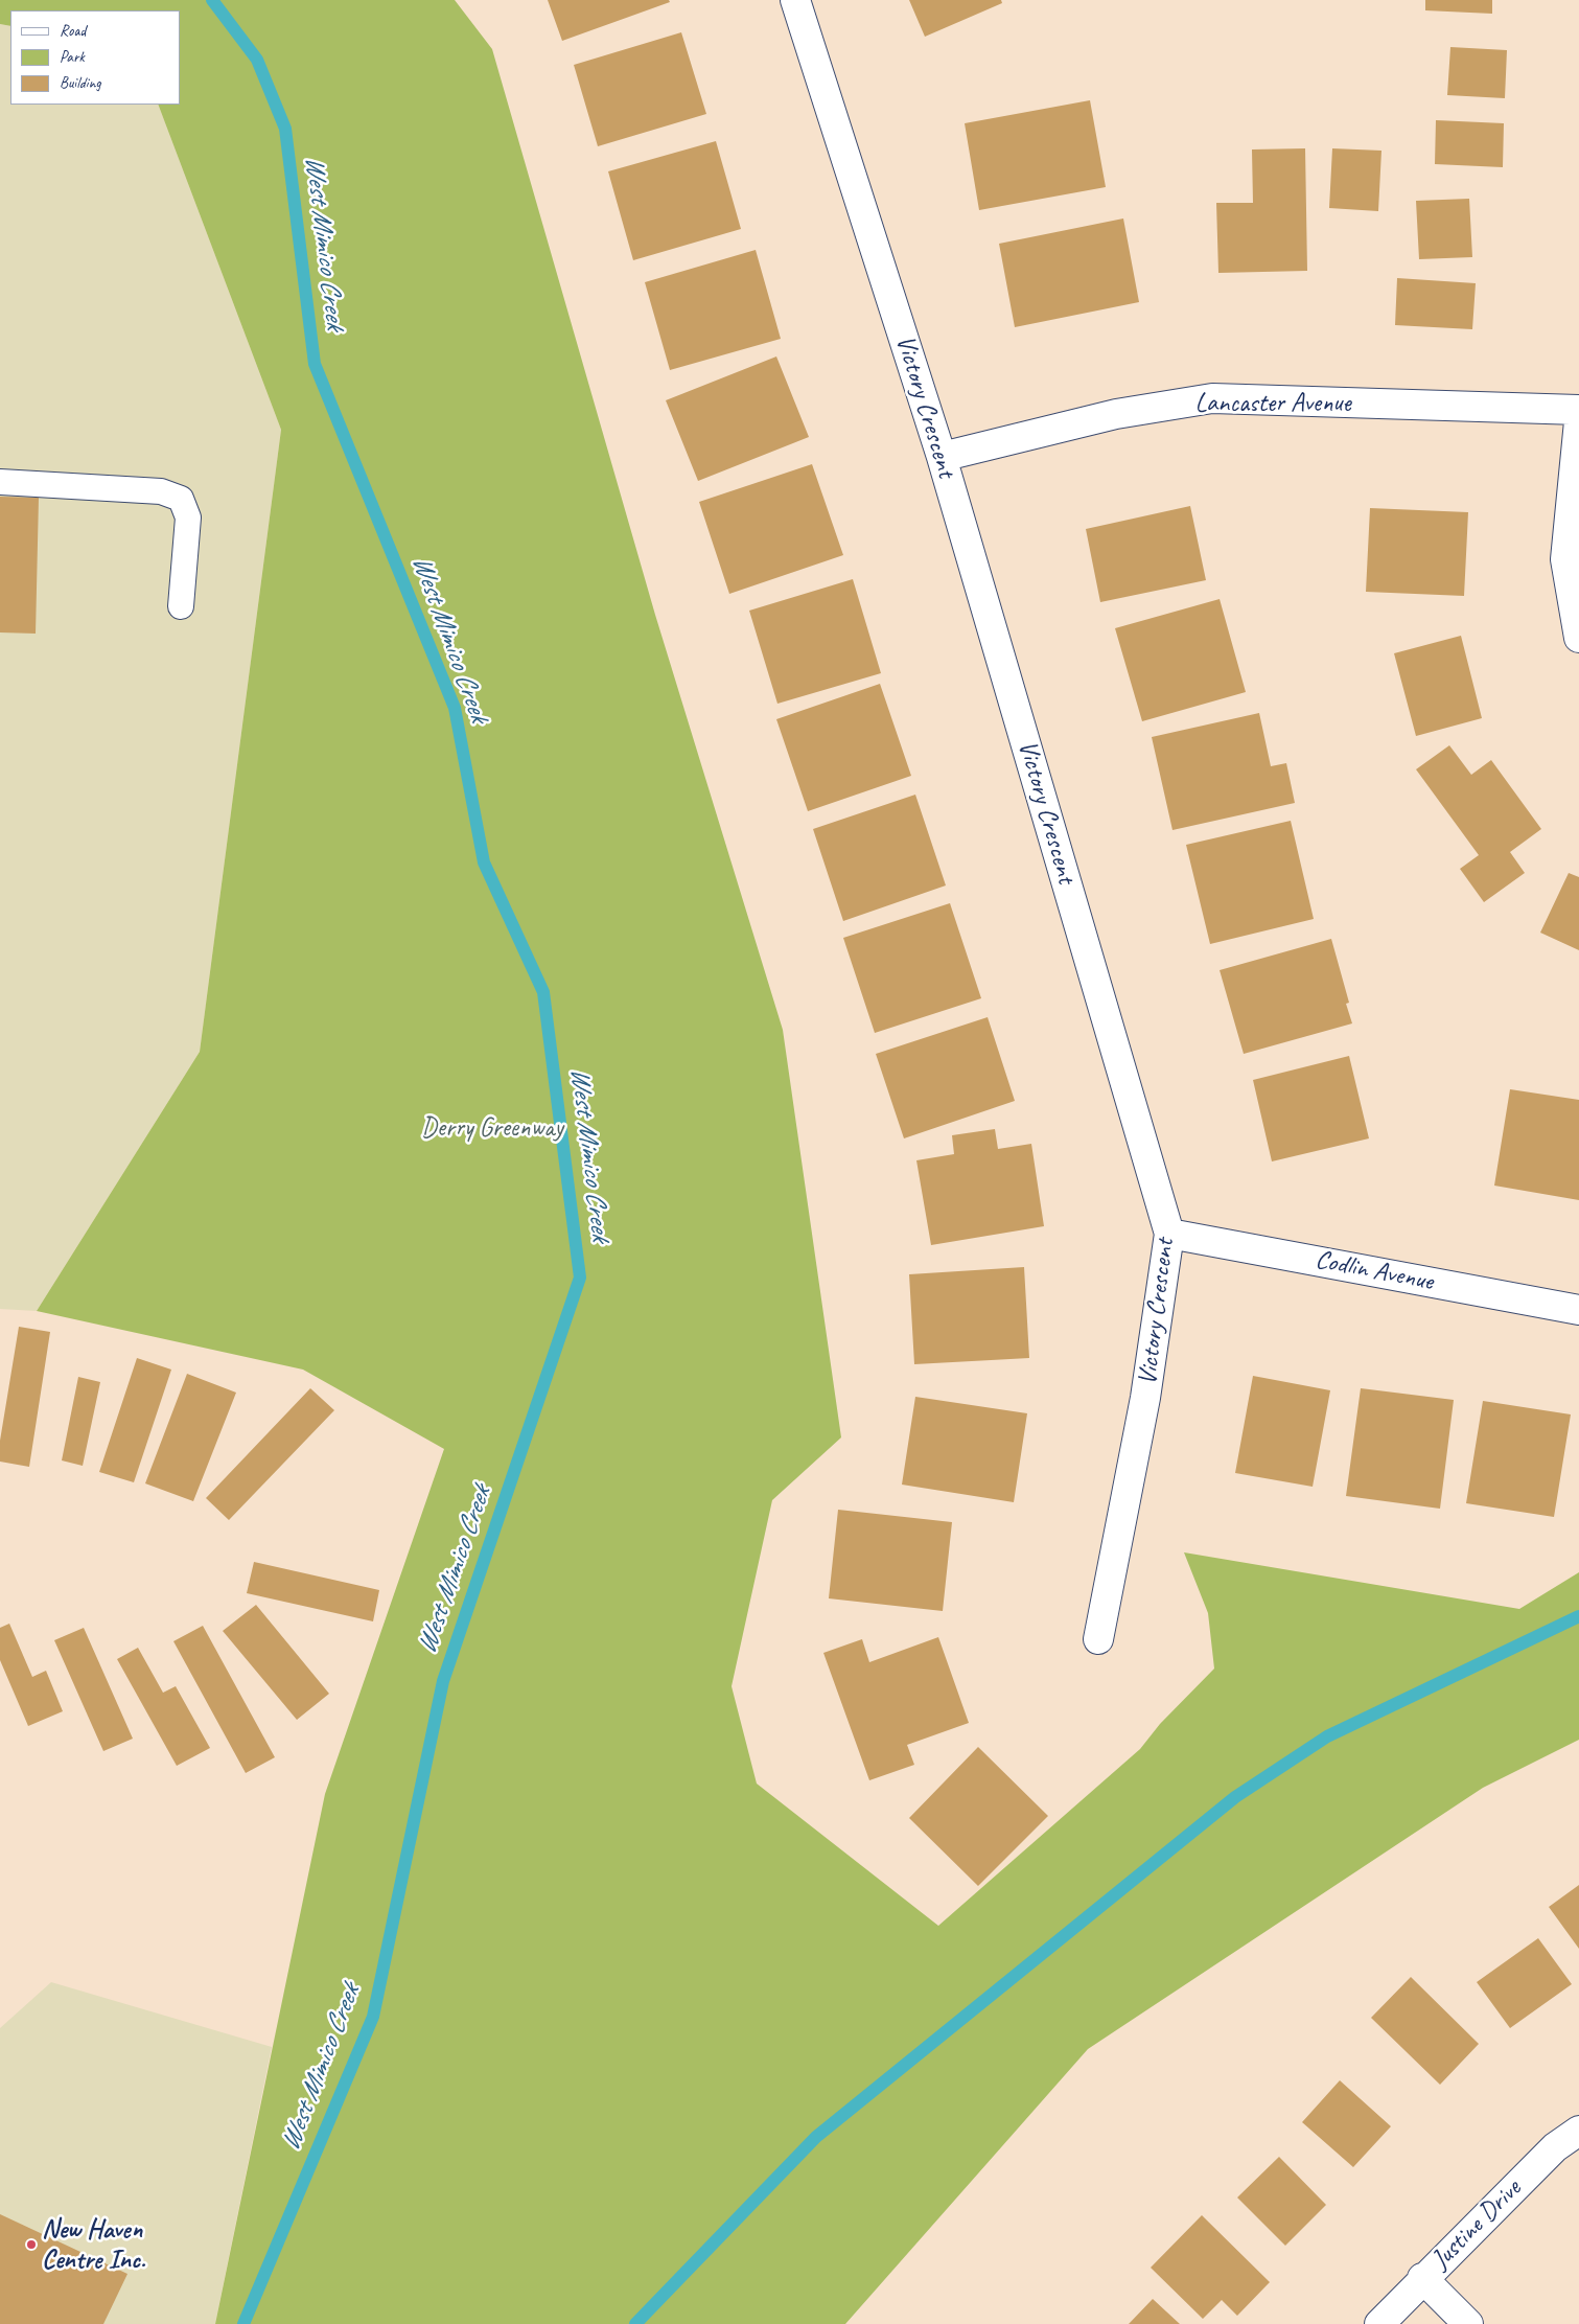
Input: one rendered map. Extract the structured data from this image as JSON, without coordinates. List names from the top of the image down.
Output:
{
  "streets": {
    "street": [
      "Lancaster Avenue",
      "Victory Crescent",
      "Codlin Avenue",
      "Justine Drive"
    ]
  },
  "crossings": [
    ["Lancaster Avenue", "Victory Crescent"],
    ["Victory Crescent", "Codlin Avenue"]
  ],
  "water": ["West Mimico Creek"],
  "parks": ["Derry Greenway"],
  "places": ["New Haven Centre Inc."],
  "legend": ["Road", "Park", "Building"]
}
